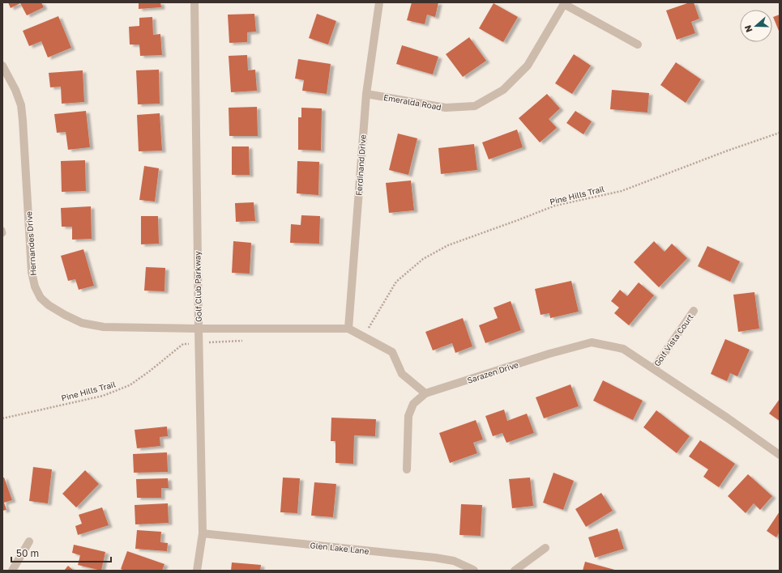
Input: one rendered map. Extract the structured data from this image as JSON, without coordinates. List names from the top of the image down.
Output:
{
  "streets": {
    "street": [
      "Emeralda Road",
      "Ferdinand Drive",
      "Hernandes Drive",
      "Golf Club Parkway",
      "Golf Vista Court",
      "Sarazen Drive",
      "Glen Lake Lane"
    ],
    "path": ["Pine Hills Trail"]
  },
  "crossings": [
    ["Emeralda Road", "Ferdinand Drive"],
    ["Hernandes Drive", "Golf Club Parkway"],
    ["Golf Club Parkway", "Glen Lake Lane"],
    ["Golf Vista Court", "Sarazen Drive"]
  ],
  "scale_bar": "50 m",
  "north": "left"
}
